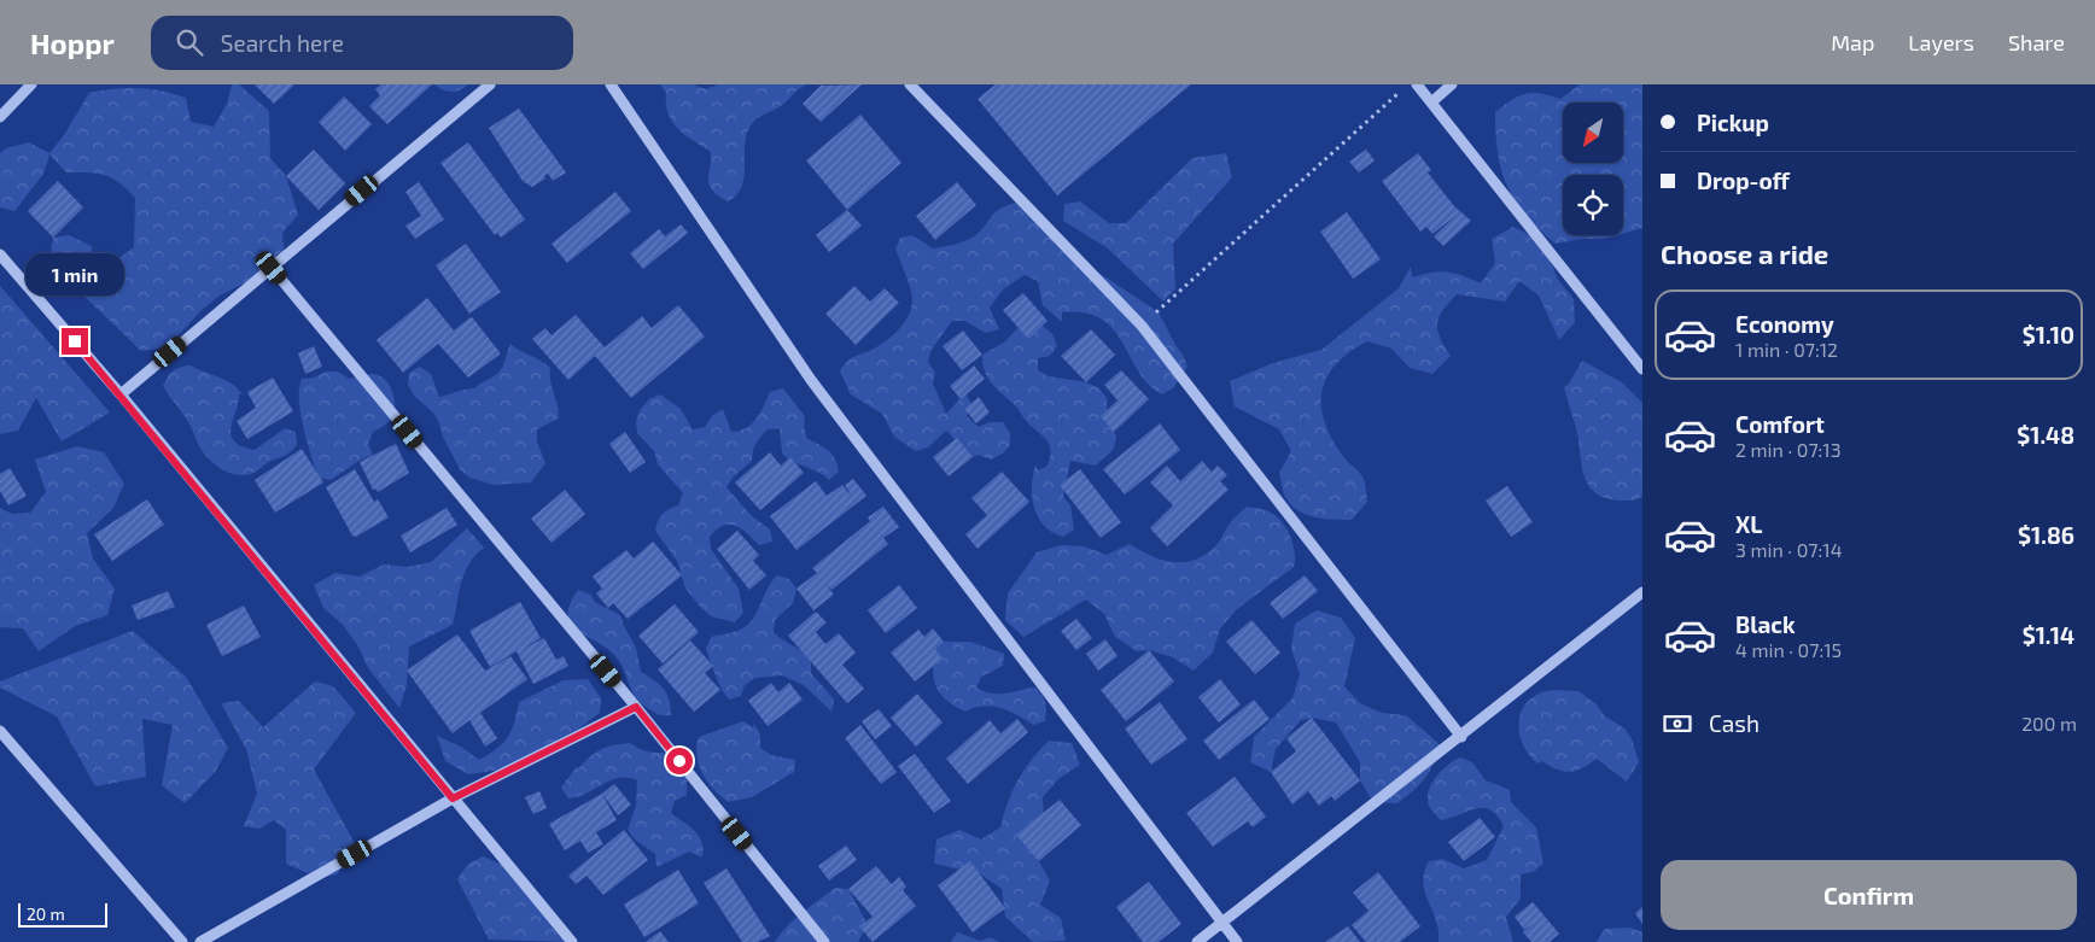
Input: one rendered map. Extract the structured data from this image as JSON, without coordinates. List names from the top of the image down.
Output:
{
  "scale_bar": "20 m",
  "north": "bottom left",
  "page": {
    "header": "Hoppr",
    "search": "Search here",
    "nav": ["Map", "Layers", "Share"],
    "banner": ["Pickup", "Drop-off"],
    "heading": "Choose a ride",
    "bubble": "1 min",
    "list": [
      {
        "name": "Economy",
        "note": "1 min · 07:12",
        "value": "$1.10"
      },
      {
        "name": "Comfort",
        "note": "2 min · 07:13",
        "value": "$1.48"
      },
      {
        "name": "XL",
        "note": "3 min · 07:14",
        "value": "$1.86"
      },
      {
        "name": "Black",
        "note": "4 min · 07:15",
        "value": "$1.14"
      }
    ],
    "pay": ["Cash", "200 m"],
    "buttons": "Confirm",
    "scale": "20 m"
  }
}
